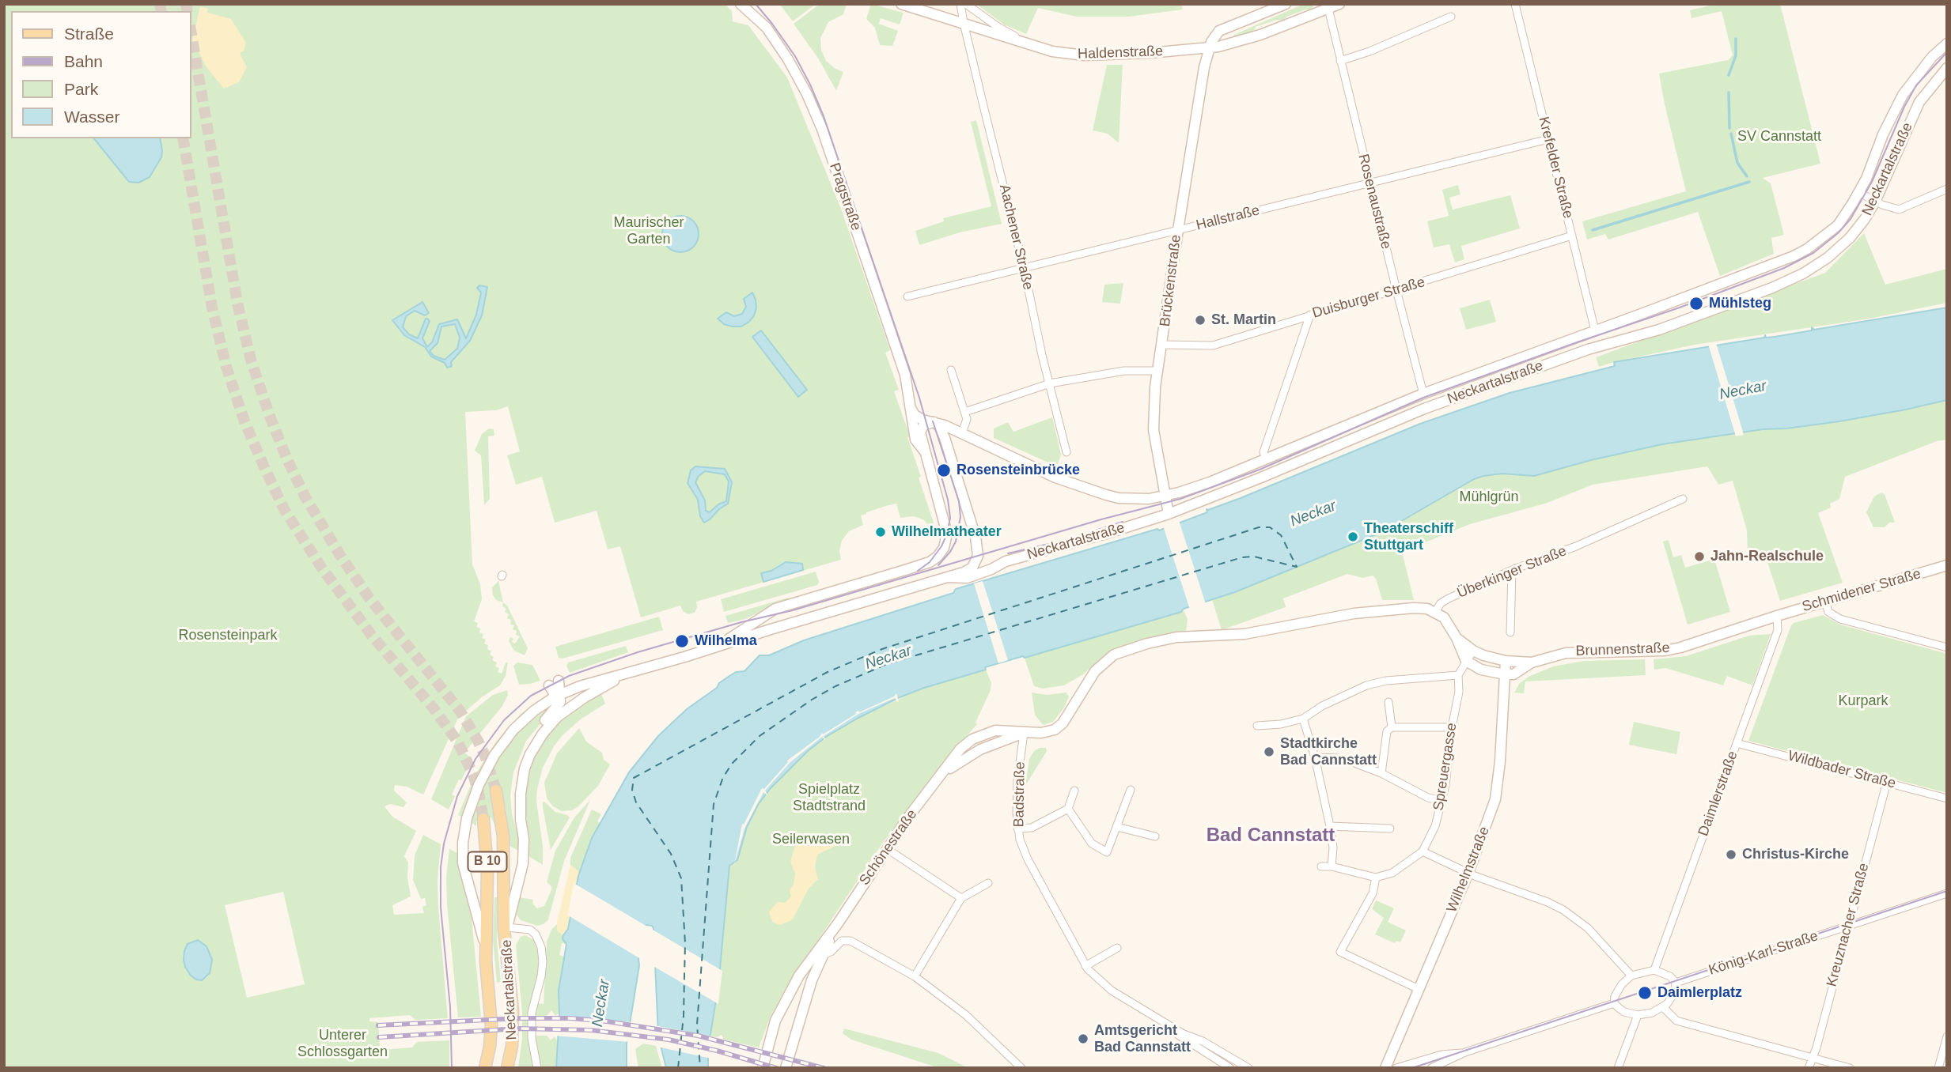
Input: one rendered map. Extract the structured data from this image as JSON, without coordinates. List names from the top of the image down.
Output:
{
  "streets": {
    "main road": [
      "Haldenstraße",
      "Neckartalstraße",
      "Pragstraße",
      "Brückenstraße",
      "Schmidener Straße",
      "Brunnenstraße",
      "Schönestraße",
      "B 10",
      "Wilhelmstraße"
    ],
    "street": [
      "Krefelder Straße",
      "Rosenaustraße",
      "Hallstraße",
      "Aachener Straße",
      "Duisburger Straße",
      "Überkinger Straße",
      "Spreuergasse",
      "Wildbader Straße",
      "Daimlerstraße",
      "Badstraße",
      "Kreuznacher Straße",
      "König-Karl-Straße"
    ]
  },
  "crossings": [
    ["Haldenstraße", "Rosenaustraße"],
    ["Haldenstraße", "Aachener Straße"],
    ["Haldenstraße", "Brückenstraße"],
    ["Krefelder Straße", "Neckartalstraße"],
    ["Krefelder Straße", "Hallstraße"],
    ["Krefelder Straße", "Duisburger Straße"],
    ["Neckartalstraße", "Pragstraße"],
    ["Neckartalstraße", "Rosenaustraße"],
    ["Neckartalstraße", "Brückenstraße"],
    ["Neckartalstraße", "B 10"],
    ["Rosenaustraße", "Hallstraße"],
    ["Rosenaustraße", "Duisburger Straße"],
    ["Hallstraße", "Aachener Straße"],
    ["Hallstraße", "Brückenstraße"],
    ["Brückenstraße", "Duisburger Straße"],
    ["Überkinger Straße", "Brunnenstraße"],
    ["Schmidener Straße", "Brunnenstraße"],
    ["Schmidener Straße", "Daimlerstraße"],
    ["Brunnenstraße", "Daimlerstraße"],
    ["Brunnenstraße", "Wilhelmstraße"],
    ["Wildbader Straße", "Daimlerstraße"],
    ["Wildbader Straße", "Kreuznacher Straße"],
    ["Daimlerstraße", "König-Karl-Straße"],
    ["Badstraße", "Schönestraße"],
    ["Kreuznacher Straße", "König-Karl-Straße"]
  ],
  "districts": ["Bad Cannstatt"],
  "water": ["Neckar"],
  "parks": [
    "SV Cannstatt",
    "Maurischer Garten",
    "Mühlgrün",
    "Rosensteinpark",
    "Kurpark",
    "Spielplatz Stadtstrand",
    "Seilerwasen",
    "Unterer Schlossgarten"
  ],
  "places": [
    "Mühlsteg",
    "St. Martin",
    "Rosensteinbrücke",
    "Wilhelmatheater",
    "Theaterschiff Stuttgart",
    "Jahn-Realschule",
    "Wilhelma",
    "Stadtkirche Bad Cannstatt",
    "Christus-Kirche",
    "Daimlerplatz",
    "Amtsgericht Bad Cannstatt"
  ],
  "legend": [
    "Straße",
    "Bahn",
    "Park",
    "Wasser"
  ]
}
